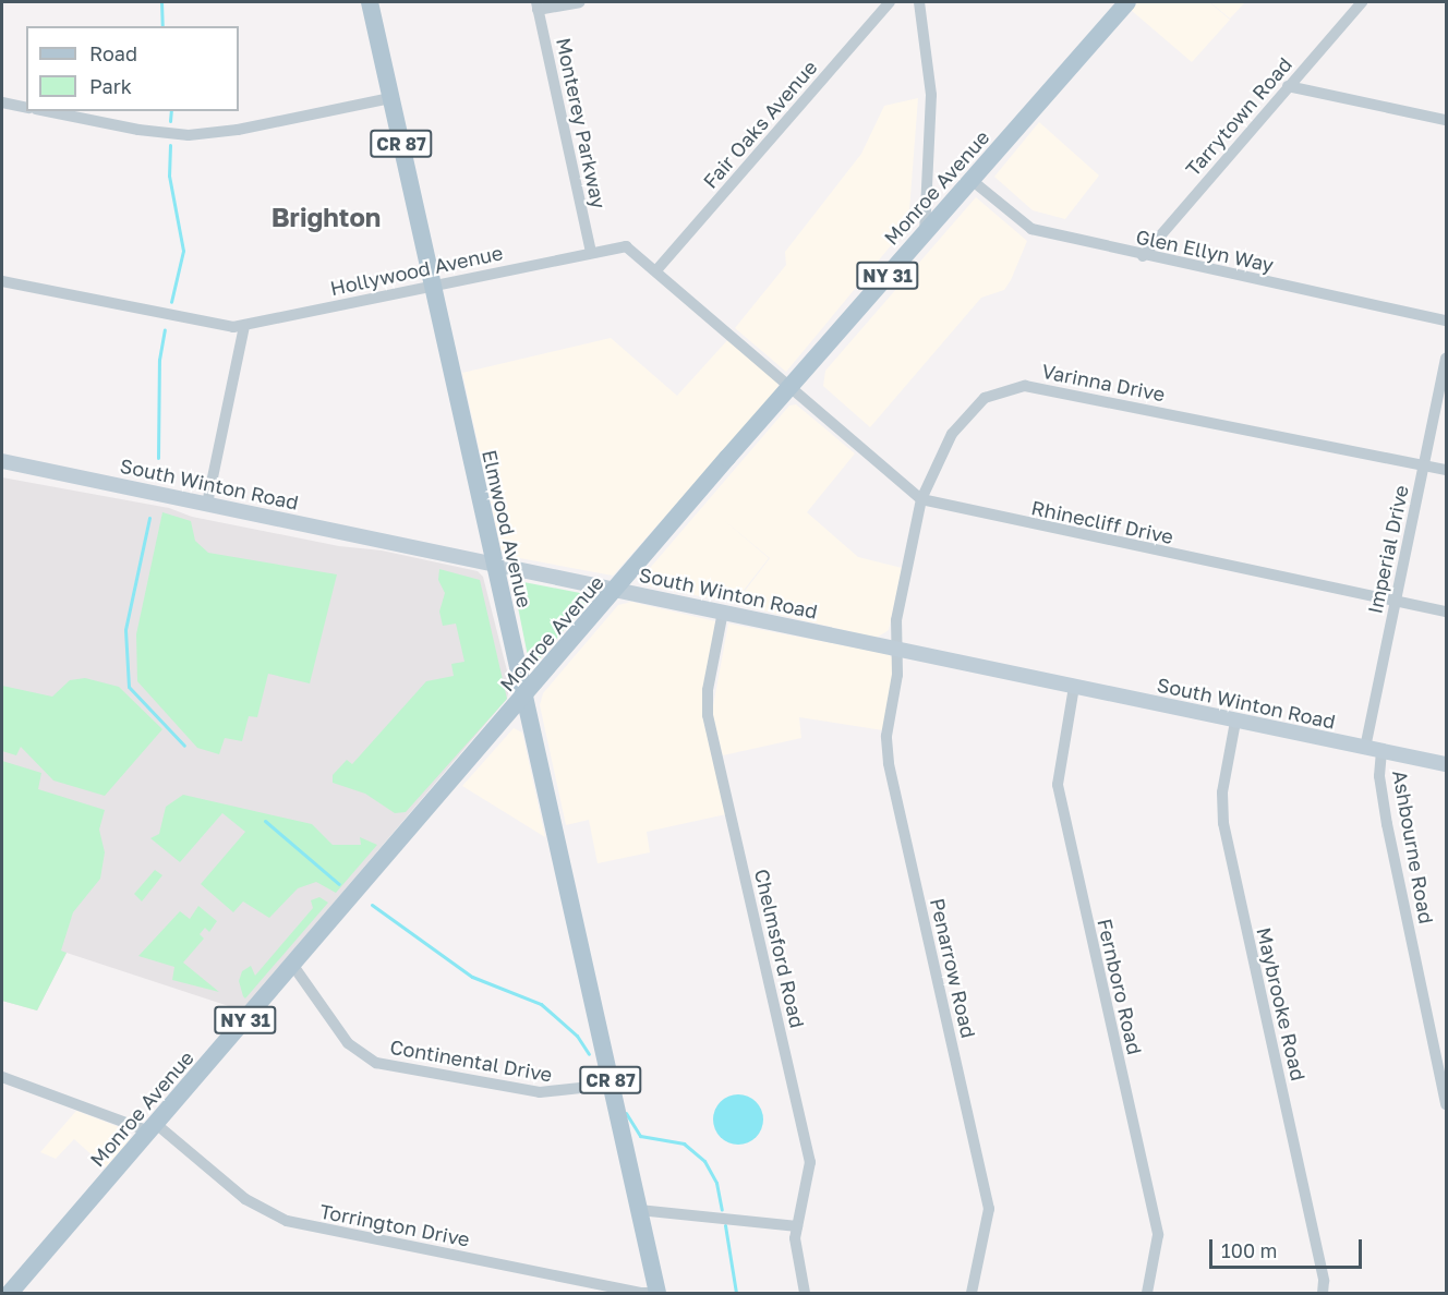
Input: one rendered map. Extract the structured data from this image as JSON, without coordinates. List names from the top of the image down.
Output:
{
  "streets": {
    "main road": [
      "CR 87",
      "Monroe Avenue",
      "NY 31",
      "South Winton Road",
      "Elmwood Avenue"
    ],
    "street": [
      "Tarrytown Road",
      "Monterey Parkway",
      "Fair Oaks Avenue",
      "Glen Ellyn Way",
      "Hollywood Avenue",
      "Varinna Drive",
      "Rhinecliff Drive",
      "Imperial Drive",
      "Ashbourne Road",
      "Chelmsford Road",
      "Penarrow Road",
      "Fernboro Road",
      "Maybrooke Road",
      "Continental Drive",
      "Torrington Drive"
    ]
  },
  "crossings": [
    ["Tarrytown Road", "Glen Ellyn Way"],
    ["Monterey Parkway", "Hollywood Avenue"],
    ["Fair Oaks Avenue", "Hollywood Avenue"],
    ["Monroe Avenue", "Glen Ellyn Way"],
    ["Monroe Avenue", "Hollywood Avenue"],
    ["Monroe Avenue", "South Winton Road"],
    ["Monroe Avenue", "Rhinecliff Drive"],
    ["Monroe Avenue", "Elmwood Avenue"],
    ["Monroe Avenue", "Continental Drive"],
    ["Monroe Avenue", "Torrington Drive"],
    ["Hollywood Avenue", "Rhinecliff Drive"],
    ["Hollywood Avenue", "Elmwood Avenue"],
    ["Varinna Drive", "South Winton Road"],
    ["Varinna Drive", "Rhinecliff Drive"],
    ["Varinna Drive", "Imperial Drive"],
    ["Varinna Drive", "Penarrow Road"],
    ["South Winton Road", "Elmwood Avenue"],
    ["South Winton Road", "Imperial Drive"],
    ["South Winton Road", "Ashbourne Road"],
    ["South Winton Road", "Chelmsford Road"],
    ["South Winton Road", "Penarrow Road"],
    ["South Winton Road", "Fernboro Road"],
    ["South Winton Road", "Maybrooke Road"],
    ["Rhinecliff Drive", "Imperial Drive"],
    ["Elmwood Avenue", "Continental Drive"],
    ["Elmwood Avenue", "Torrington Drive"]
  ],
  "districts": ["Brighton"],
  "legend": ["Road", "Park"],
  "scale_bar": "100 m"
}
